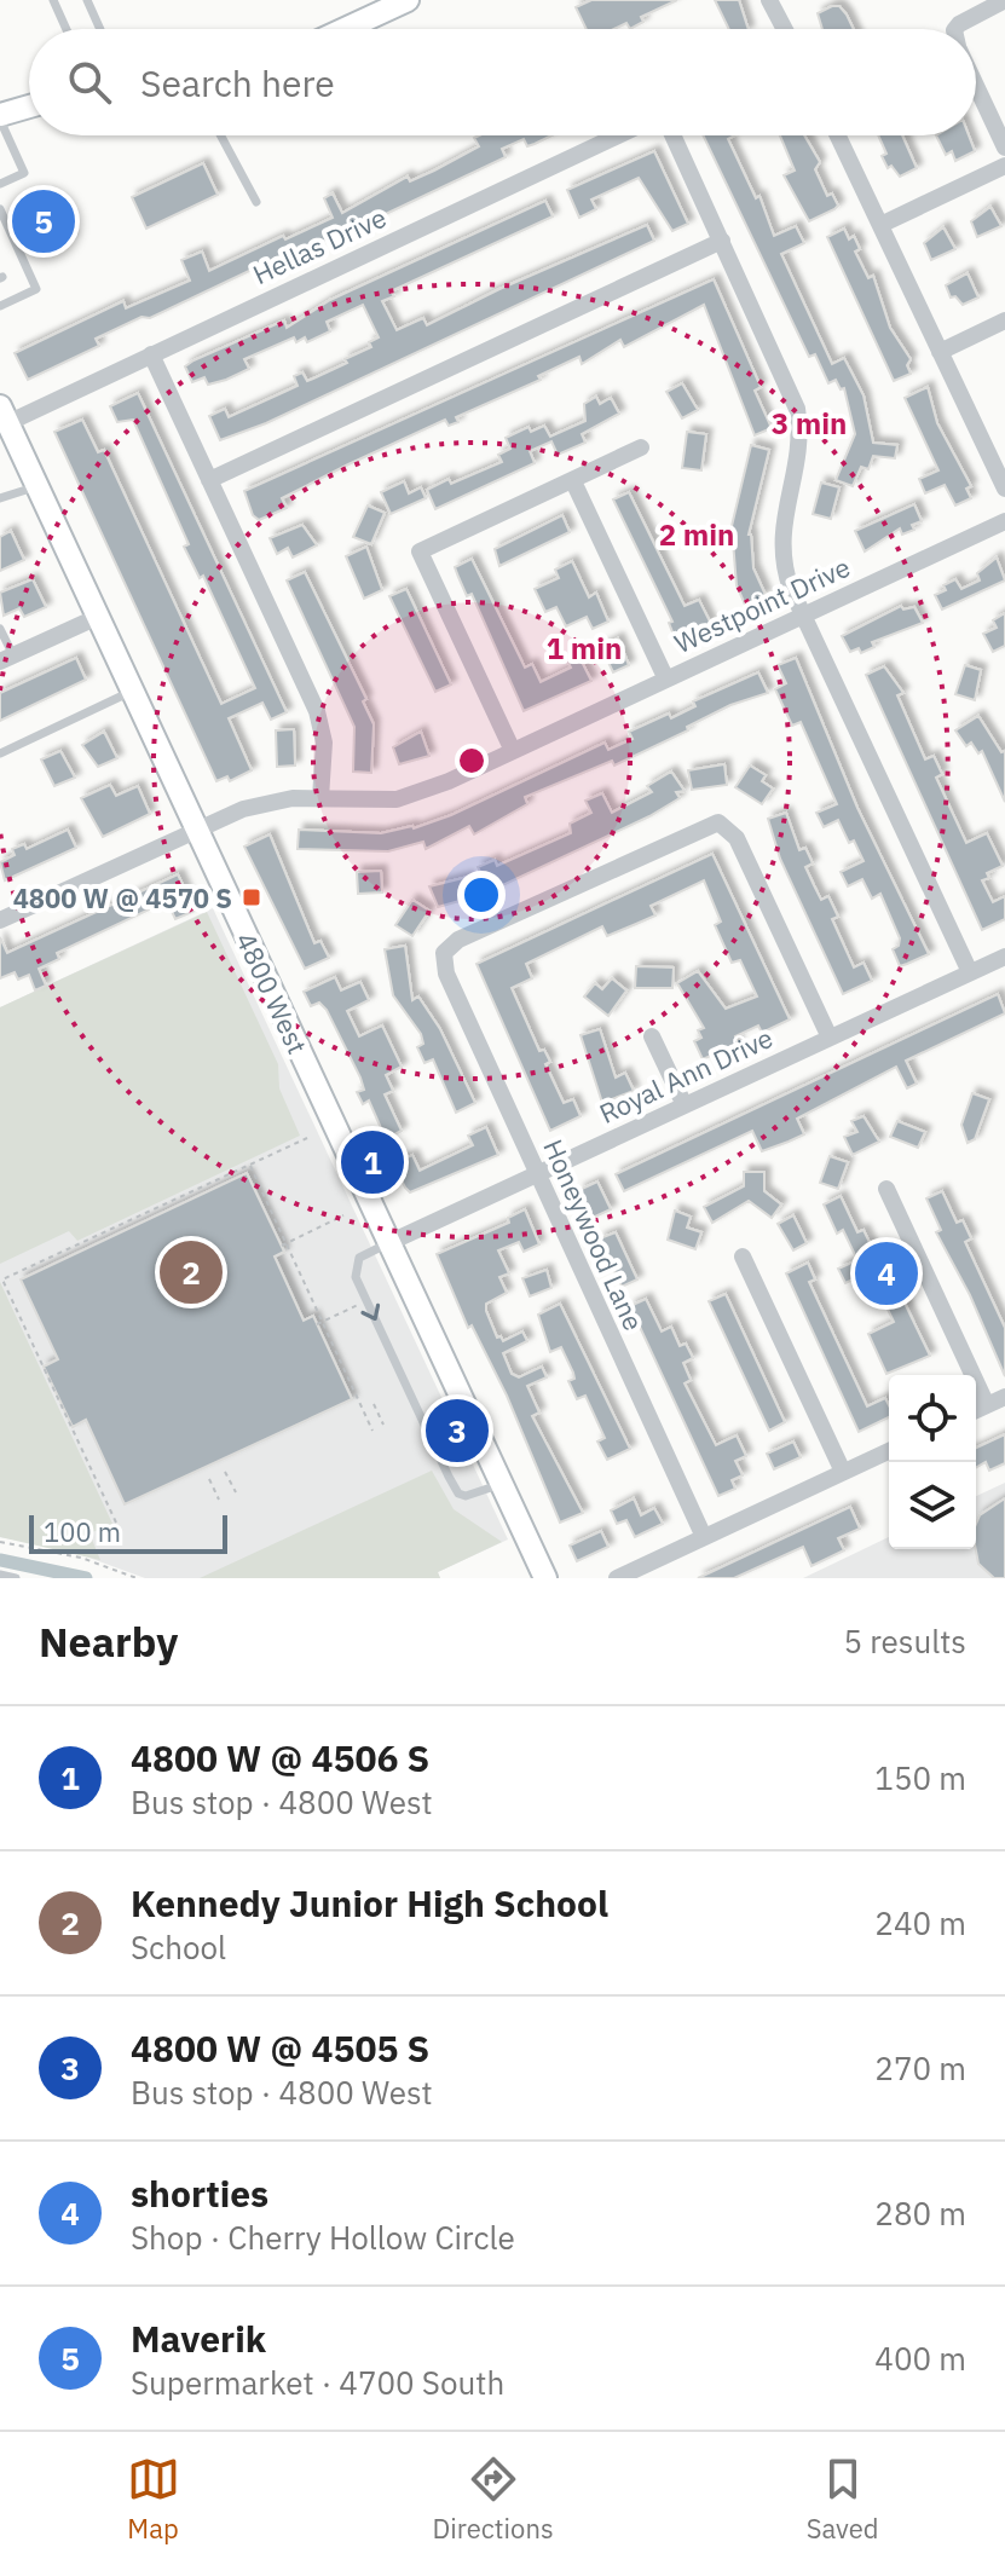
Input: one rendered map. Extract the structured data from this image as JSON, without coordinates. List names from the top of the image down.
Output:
{
  "streets": {
    "main road": ["4800 West"],
    "street": [
      "Hellas Drive",
      "Westpoint Drive",
      "Royal Ann Drive",
      "Honeywood Lane"
    ]
  },
  "crossings": [
    ["Hellas Drive", "4800 West"],
    ["Westpoint Drive", "4800 West"],
    ["4800 West", "Royal Ann Drive"],
    ["Royal Ann Drive", "Honeywood Lane"]
  ],
  "places": {
    "transit": ["4800 W @ 4570 S"]
  },
  "scale_bar": "100 m",
  "page": {
    "search": "Search here",
    "pins": [
      "5",
      "1",
      "2",
      "4",
      "3"
    ],
    "scale": "100 m",
    "heading": ["Nearby", "5 results"],
    "list": [
      {
        "mark": "1",
        "name": "4800 W @ 4506 S",
        "note": "Bus stop · 4800 West",
        "value": "150 m"
      },
      {
        "mark": "2",
        "name": "Kennedy Junior High School",
        "note": "School",
        "value": "240 m"
      },
      {
        "mark": "3",
        "name": "4800 W @ 4505 S",
        "note": "Bus stop · 4800 West",
        "value": "270 m"
      },
      {
        "mark": "4",
        "name": "shorties",
        "note": "Shop · Cherry Hollow Circle",
        "value": "280 m"
      },
      {
        "mark": "5",
        "name": "Maverik",
        "note": "Supermarket · 4700 South",
        "value": "400 m"
      }
    ],
    "nav": ["Map", "Directions", "Saved"]
  },
  "rings": ["3 min", "2 min", "1 min"]
}
